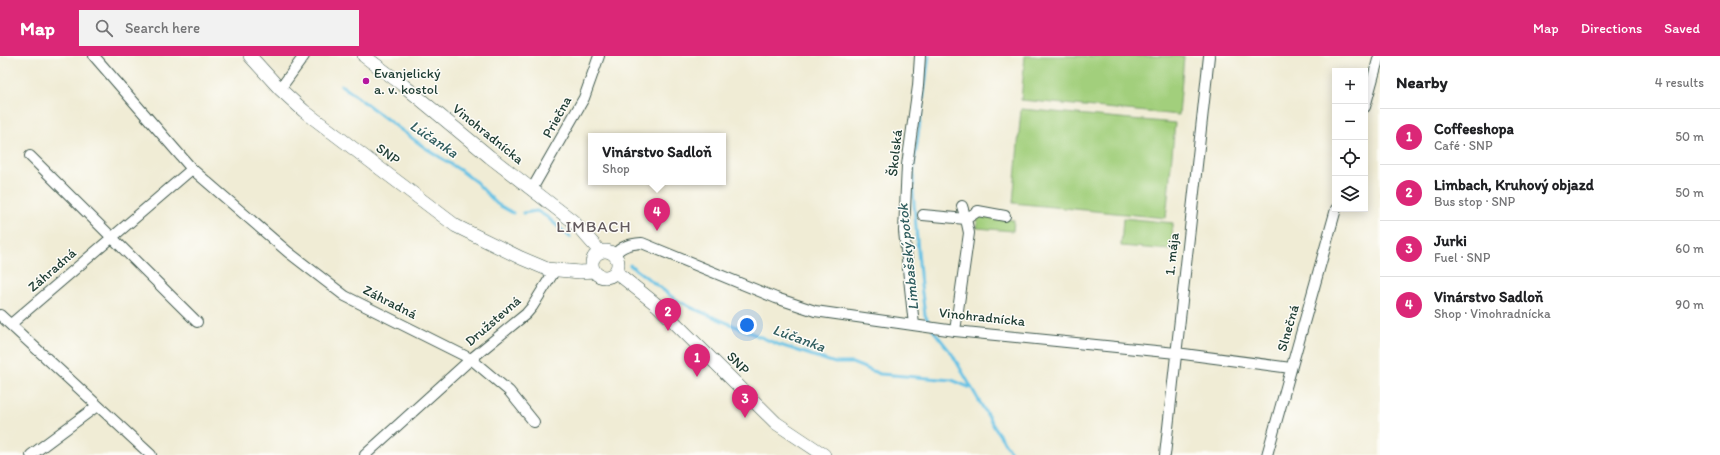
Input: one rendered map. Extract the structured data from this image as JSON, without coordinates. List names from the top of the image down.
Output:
{
  "streets": {
    "street": [
      "Priečna",
      "Vinohradnícka",
      "Školská",
      "SNP",
      "1. mája",
      "Záhradná",
      "Družstevná",
      "Slnečná"
    ]
  },
  "crossings": [
    ["Priečna", "Vinohradnícka"],
    ["Vinohradnícka", "Školská"],
    ["Vinohradnícka", "SNP"],
    ["Vinohradnícka", "1. mája"],
    ["Vinohradnícka", "Slnečná"],
    ["SNP", "Družstevná"],
    ["Záhradná", "Družstevná"]
  ],
  "districts": ["LIMBACH"],
  "water": ["Lúčanka", "Limbašský potok"],
  "places": ["Evanjelický a. v. kostol"],
  "page": {
    "header": "Map",
    "search": "Search here",
    "nav": ["Map", "Directions", "Saved"],
    "heading": ["Nearby", "4 results"],
    "map_buttons": ["+", "−"],
    "list": [
      {
        "mark": "1",
        "name": "Coffeeshopa",
        "note": "Café · SNP",
        "value": "50 m"
      },
      {
        "mark": "2",
        "name": "Limbach, Kruhový objazd",
        "note": "Bus stop · SNP",
        "value": "50 m"
      },
      {
        "mark": "3",
        "name": "Jurki",
        "note": "Fuel · SNP",
        "value": "60 m"
      },
      {
        "mark": "4",
        "name": "Vinárstvo Sadloň",
        "note": "Shop · Vinohradnícka",
        "value": "90 m"
      }
    ],
    "popup": ["Vinárstvo Sadloň", "Shop"],
    "pins": [
      "4",
      "2",
      "1",
      "3"
    ]
  }
}
